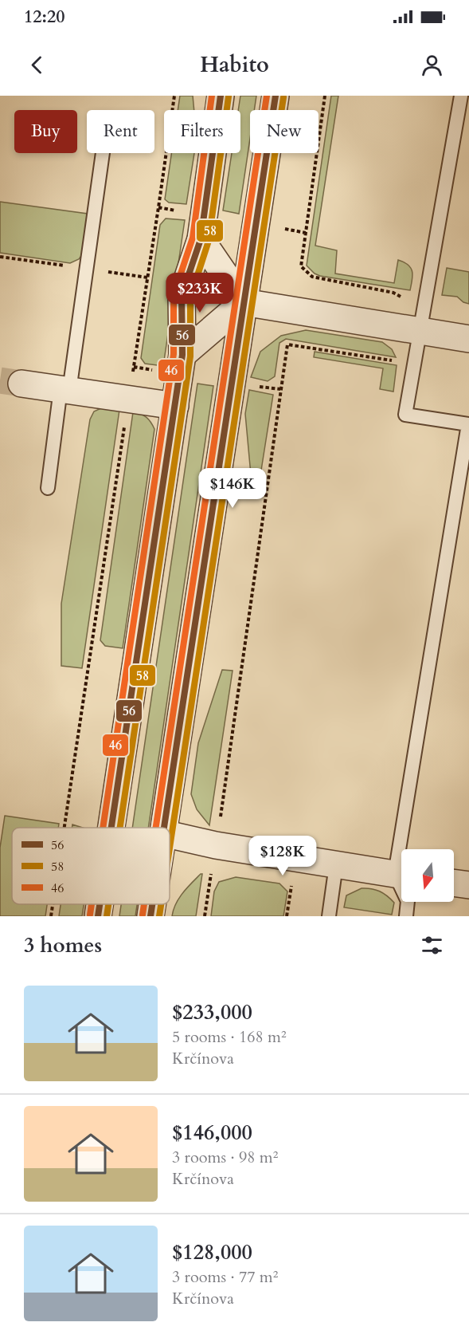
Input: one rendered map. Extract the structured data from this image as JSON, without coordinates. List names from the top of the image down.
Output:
{
  "lines": ["transit line 56", "transit line 46", "transit line 58"],
  "legend": ["56", "58", "46"],
  "north": "bottom",
  "page": {
    "status": "12:20",
    "header": "Habito",
    "chip": [
      "Buy",
      "Rent",
      "Filters",
      "New"
    ],
    "price": ["$233K", "$146K", "$128K"],
    "heading": "3 homes",
    "list": [
      {
        "name": "$233,000",
        "note": "5 rooms · 168 m² · Krčínova"
      },
      {
        "name": "$146,000",
        "note": "3 rooms · 98 m² · Krčínova"
      },
      {
        "name": "$128,000",
        "note": "3 rooms · 77 m² · Krčínova"
      }
    ]
  }
}
